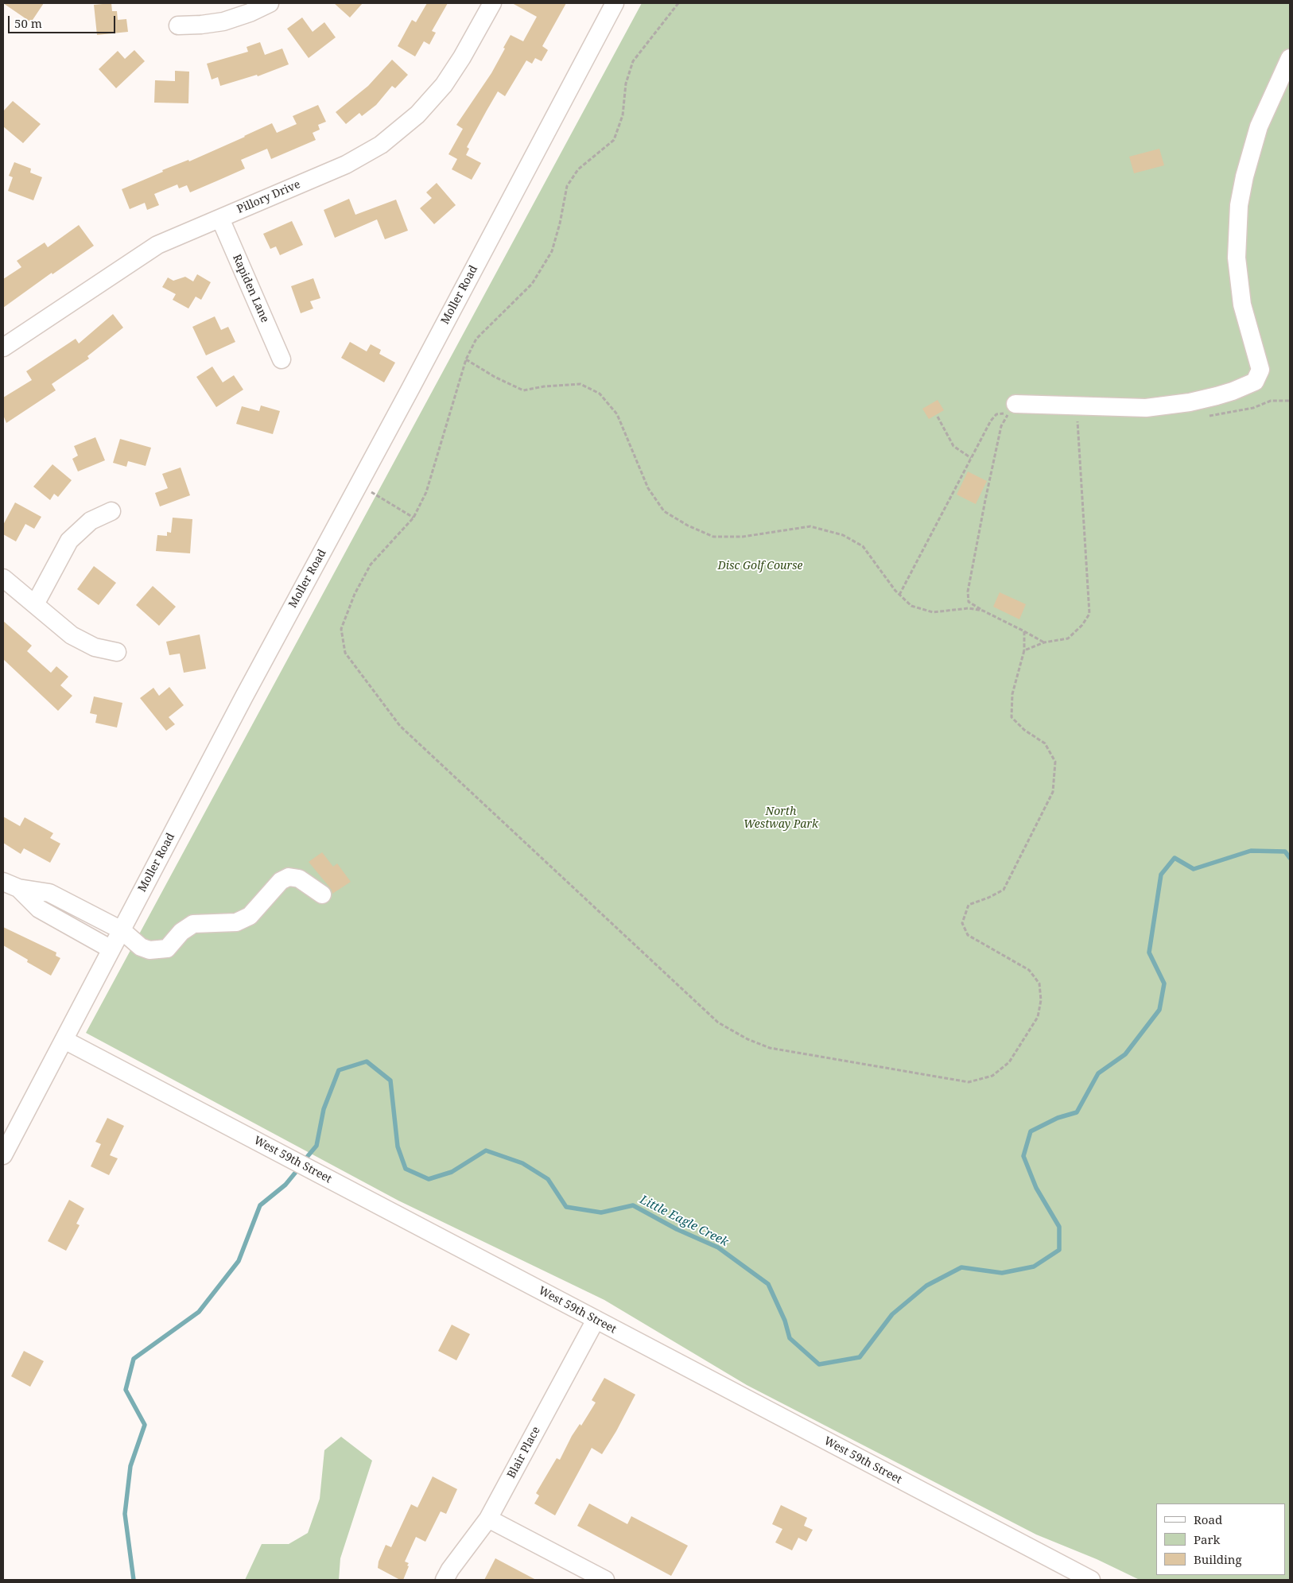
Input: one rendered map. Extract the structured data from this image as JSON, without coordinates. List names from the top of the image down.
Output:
{
  "streets": {
    "street": [
      "Pillory Drive",
      "Rapiden Lane",
      "Moller Road",
      "West 59th Street",
      "Blair Place"
    ]
  },
  "crossings": [
    ["Pillory Drive", "Rapiden Lane"],
    ["Moller Road", "West 59th Street"],
    ["West 59th Street", "Blair Place"]
  ],
  "water": ["Little Eagle Creek"],
  "parks": ["Disc Golf Course", "North Westway Park"],
  "legend": ["Road", "Park", "Building"],
  "scale_bar": "50 m"
}
